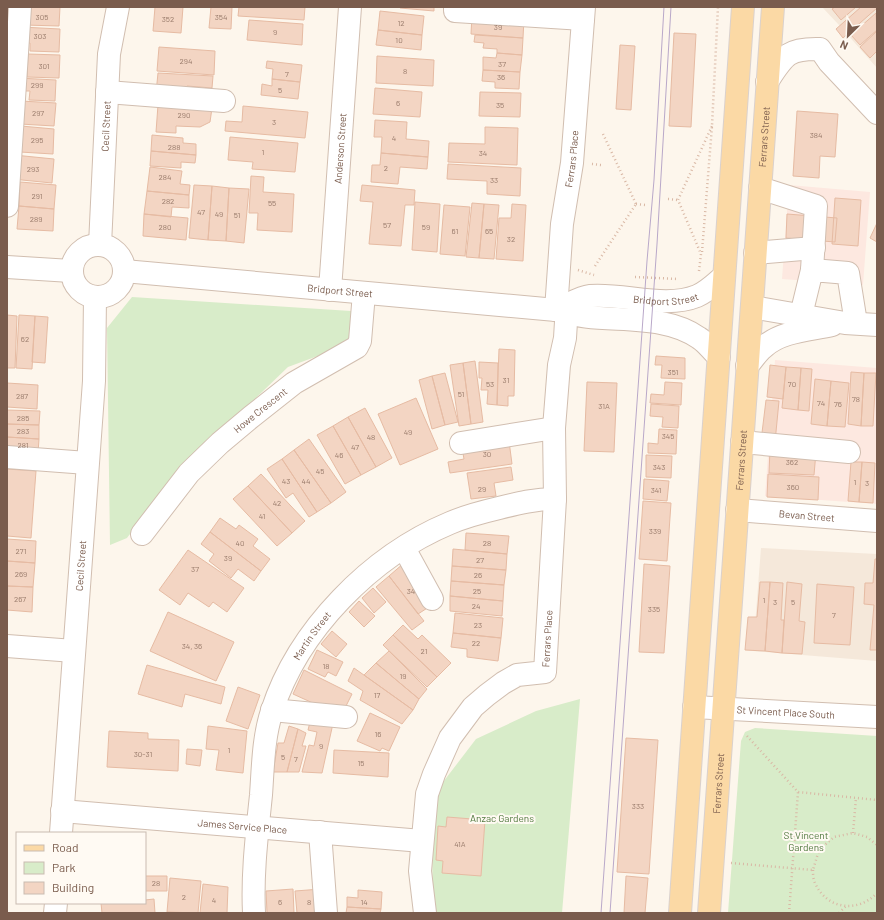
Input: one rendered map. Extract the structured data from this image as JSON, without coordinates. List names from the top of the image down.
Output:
{
  "streets": {
    "main road": ["Ferrars Street"],
    "street": [
      "Cecil Street",
      "Anderson Street",
      "Ferrars Place",
      "Bridport Street",
      "Howe Crescent",
      "Bevan Street",
      "Martin Street",
      "St Vincent Place South",
      "James Service Place"
    ]
  },
  "crossings": [
    ["Cecil Street", "Bridport Street"],
    ["Cecil Street", "James Service Place"],
    ["Ferrars Street", "Bevan Street"],
    ["Ferrars Street", "St Vincent Place South"],
    ["Anderson Street", "Bridport Street"],
    ["Ferrars Place", "Bridport Street"],
    ["Ferrars Place", "Martin Street"],
    ["Ferrars Place", "James Service Place"],
    ["Bridport Street", "Howe Crescent"],
    ["Martin Street", "James Service Place"]
  ],
  "parks": ["Anzac Gardens", "St Vincent Gardens"],
  "house_numbers": [
    "305",
    "354",
    "352",
    "12",
    "39",
    "9",
    "303",
    "10",
    "294",
    "37",
    "301",
    "8",
    "7",
    "36",
    "299",
    "5",
    "6",
    "35",
    "297",
    "290",
    "3",
    "384",
    "4",
    "295",
    "288",
    "1",
    "34",
    "2",
    "293",
    "284",
    "33",
    "291",
    "282",
    "55",
    "47",
    "49",
    "51",
    "289",
    "57",
    "280",
    "59",
    "61",
    "65",
    "32",
    "62",
    "351",
    "31",
    "53",
    "70",
    "51",
    "287",
    "78",
    "74",
    "76",
    "31A",
    "285",
    "283",
    "49",
    "345",
    "48",
    "281",
    "47",
    "30",
    "46",
    "362",
    "343",
    "45",
    "43",
    "44",
    "1",
    "3",
    "360",
    "29",
    "341",
    "42",
    "41",
    "339",
    "40",
    "28",
    "271",
    "39",
    "27",
    "37",
    "269",
    "26",
    "34",
    "25",
    "267",
    "1",
    "3",
    "5",
    "24",
    "335",
    "7",
    "23",
    "22",
    "34, 36",
    "21",
    "18",
    "19",
    "17",
    "16",
    "9",
    "1",
    "30-31",
    "5",
    "7",
    "15",
    "333",
    "41A",
    "28",
    "2",
    "4",
    "6",
    "8",
    "14"
  ],
  "legend": ["Road", "Park", "Building"],
  "north": "bottom left"
}
